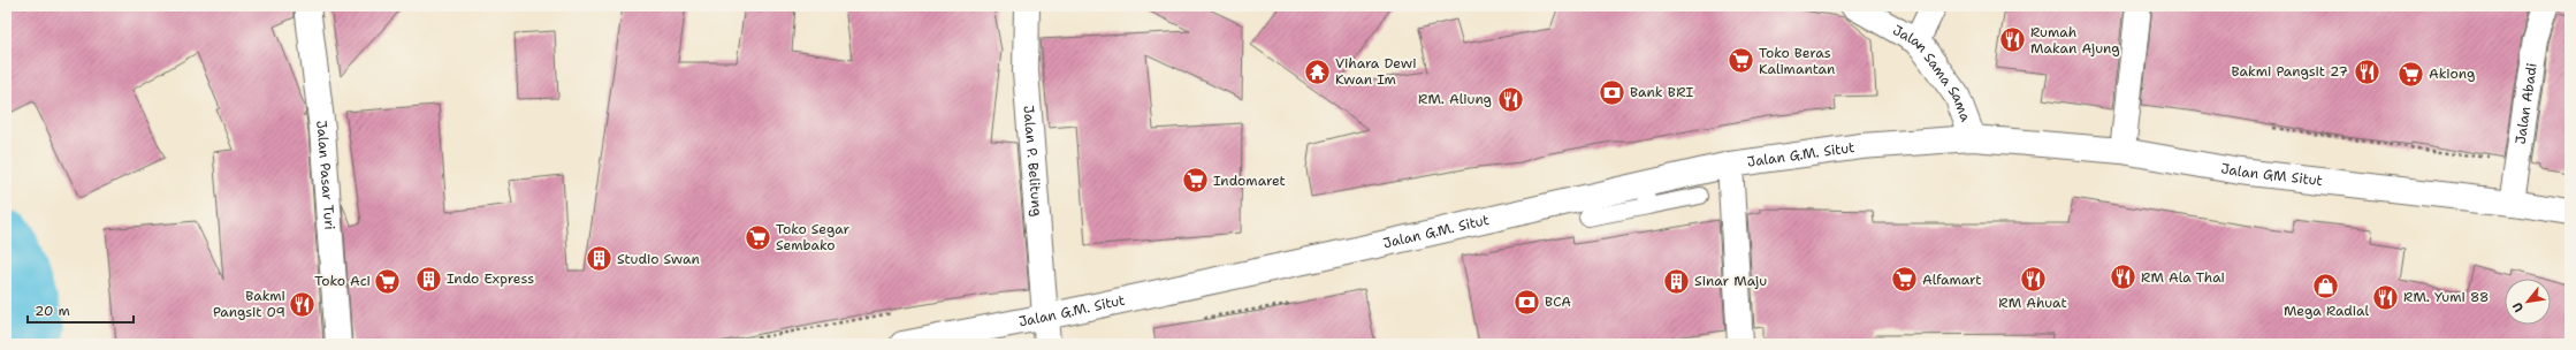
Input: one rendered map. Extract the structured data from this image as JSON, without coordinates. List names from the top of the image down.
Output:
{
  "streets": {
    "main road": [
      "Jalan Sama Sama",
      "Jalan Abadi",
      "Jalan G.M. Situt",
      "Jalan P. Belitung",
      "Jalan Pasar Turi",
      "Jalan GM Situt"
    ]
  },
  "crossings": [
    ["Jalan Sama Sama", "Jalan G.M. Situt"],
    ["Jalan Sama Sama", "Jalan GM Situt"],
    ["Jalan Abadi", "Jalan GM Situt"],
    ["Jalan G.M. Situt", "Jalan P. Belitung"],
    ["Jalan G.M. Situt", "Jalan GM Situt"]
  ],
  "places": {
    "restaurant": [
      "Rumah Makan Ajung",
      "Bakmi Pangsit 27",
      "RM. Aliung",
      "RM Ala Thai",
      "RM Ahuat",
      "RM. Yumi 88",
      "Bakmi Pangsit 09"
    ],
    "supermarket": [
      "Toko Beras Kalimantan",
      "Akiong",
      "Indomaret",
      "Toko Segar Sembako",
      "Alfamart",
      "Toko Aci"
    ],
    "temple": ["Vihara Dewi Kwan Im"],
    "bank": ["Bank BRI", "BCA"],
    "building": ["Studio Swan", "Indo Express", "Sinar Maju"],
    "shop": ["Mega Radial"]
  },
  "scale_bar": "20 m",
  "north": "bottom left"
}
